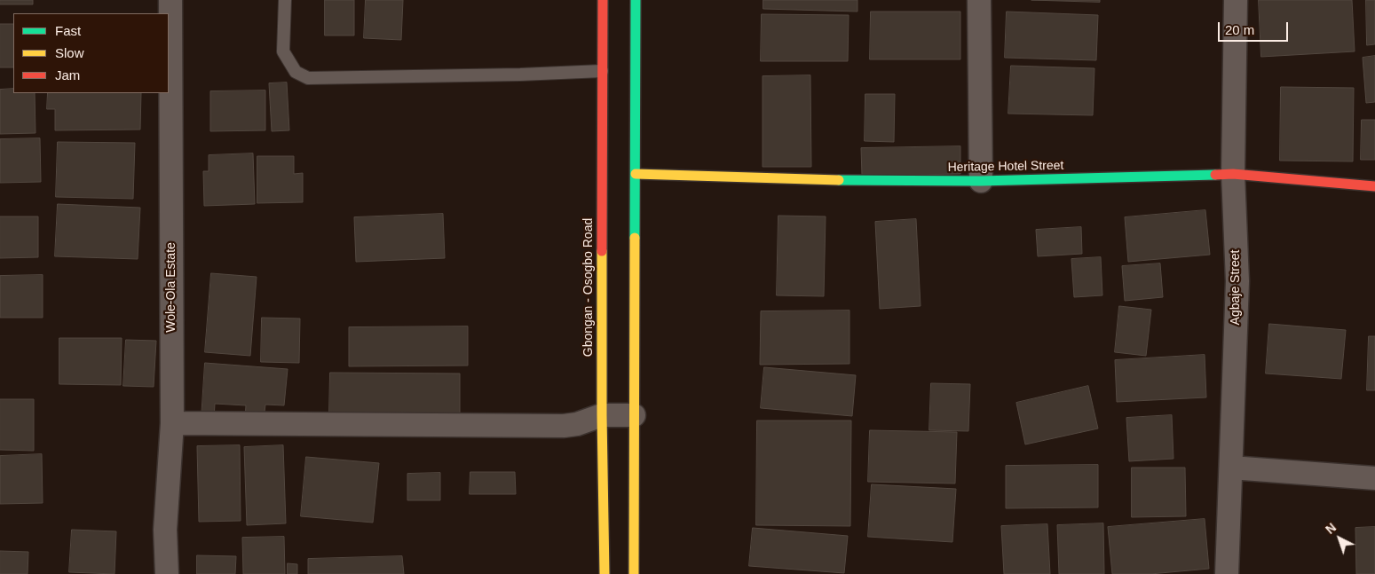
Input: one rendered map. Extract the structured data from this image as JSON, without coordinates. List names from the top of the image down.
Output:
{
  "streets": {
    "main road": ["Heritage Hotel Street", "Gbongan - Osogbo Road"],
    "street": ["Wole-Ola Estate", "Agbaje Street"]
  },
  "crossings": [
    ["Heritage Hotel Street", "Agbaje Street"]
  ],
  "legend": ["Fast", "Slow", "Jam"],
  "scale_bar": "20 m",
  "north": "top left"
}
